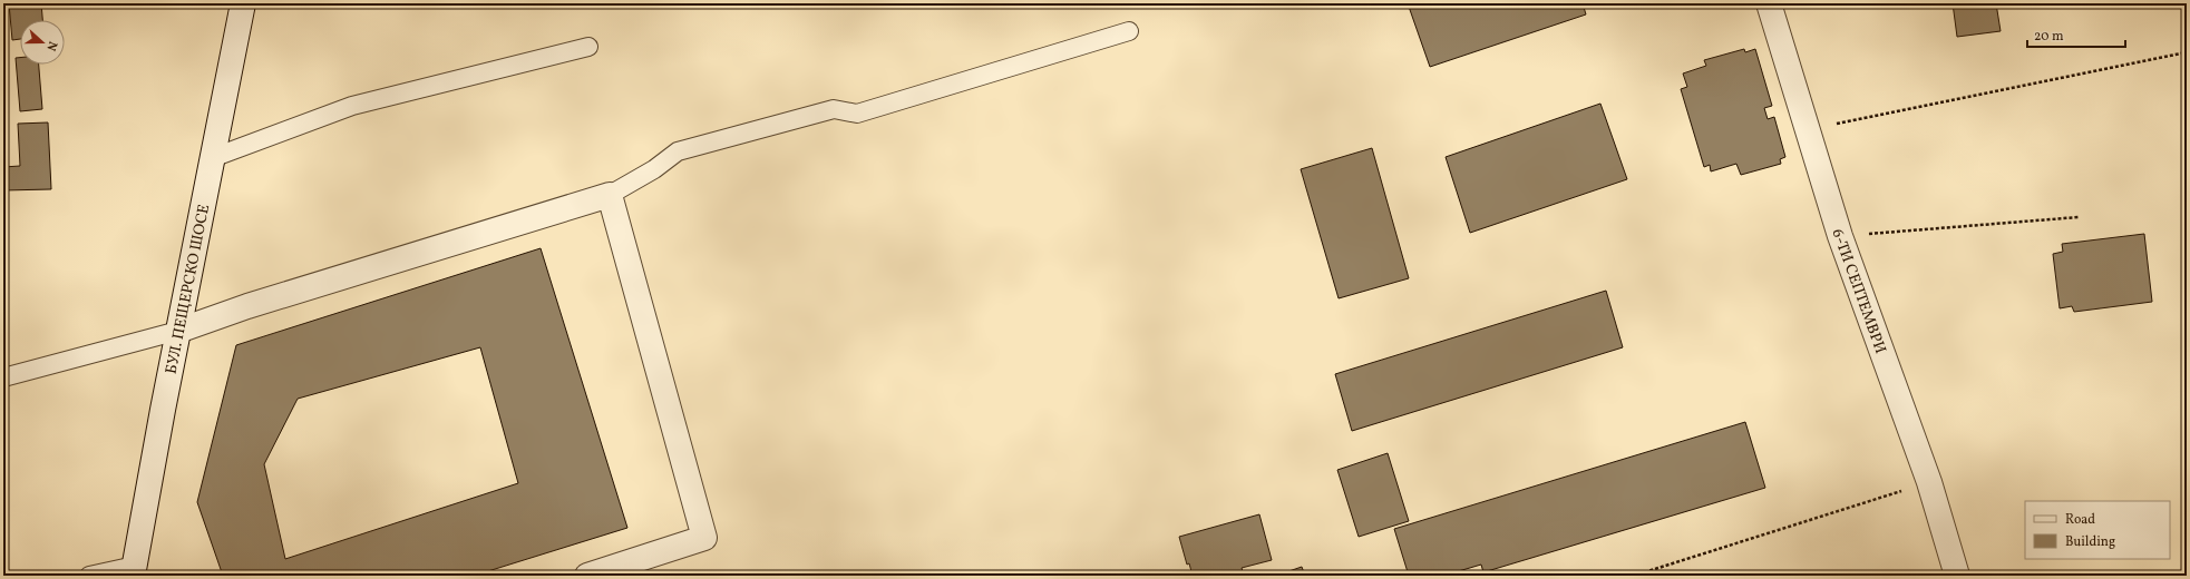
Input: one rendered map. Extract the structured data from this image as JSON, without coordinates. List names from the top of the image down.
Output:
{
  "streets": {
    "street": ["БУЛ. ПЕЩЕРСКО ШОСЕ", "6-ТИ СЕПТЕМВРИ"]
  },
  "legend": ["Road", "Building"],
  "scale_bar": "20 m",
  "north": "right"
}
